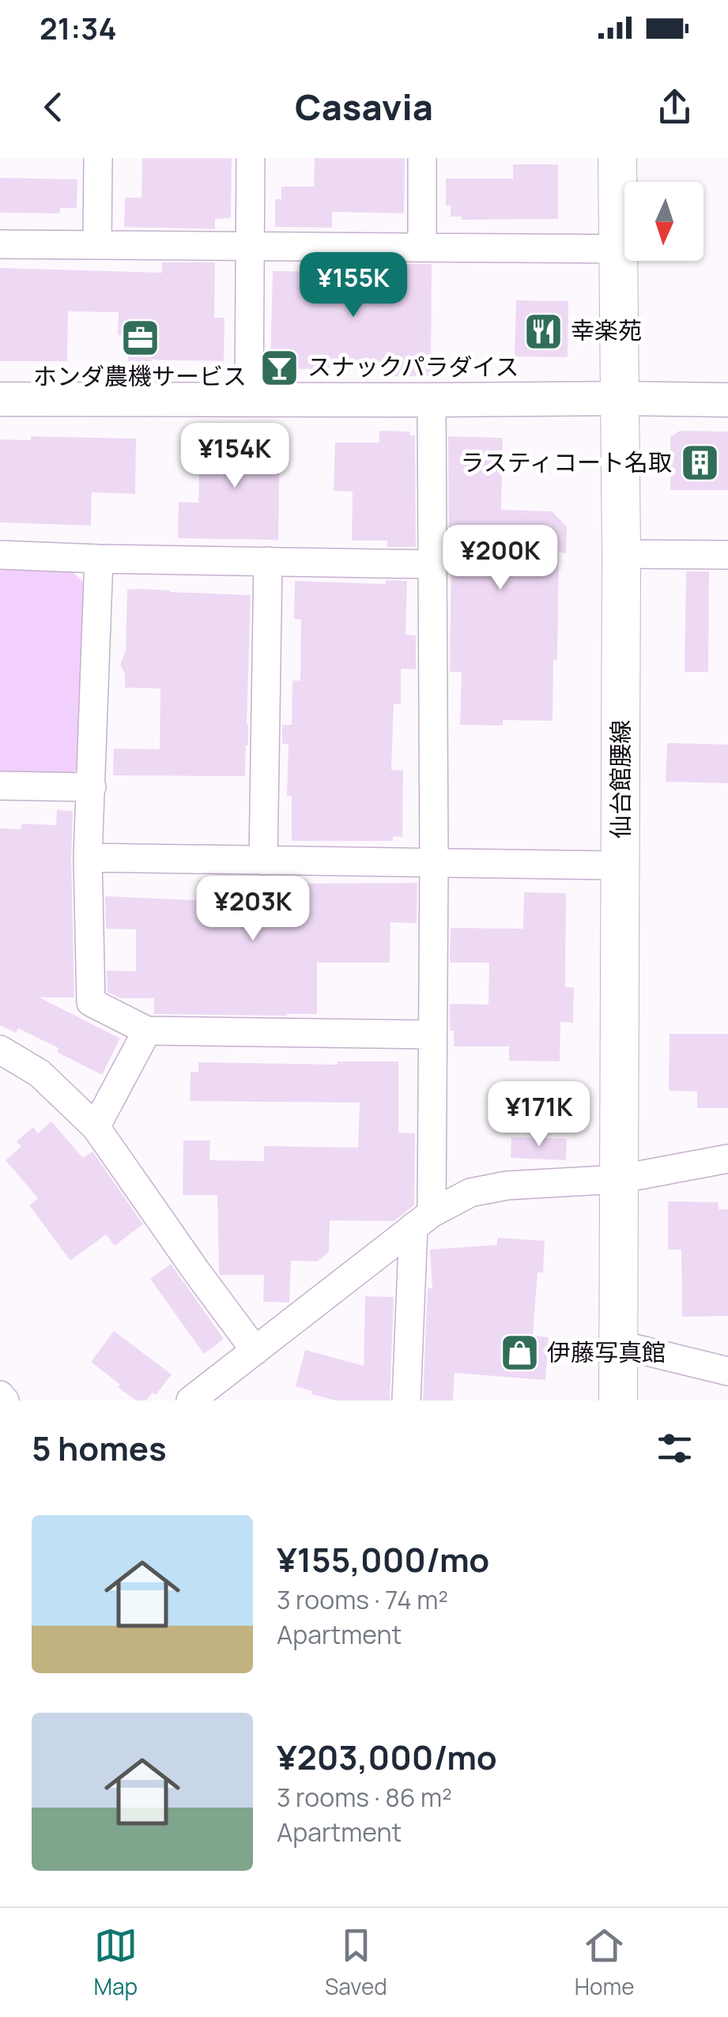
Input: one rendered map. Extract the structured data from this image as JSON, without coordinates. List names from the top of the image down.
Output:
{
  "streets": {
    "main road": ["仙台館腰線"]
  },
  "places": {
    "restaurant": ["幸楽苑"],
    "office": ["ホンダ農機サービス"],
    "bar": ["スナックパラダイス"],
    "building": ["ラスティコート名取"],
    "shop": ["伊藤写真館"]
  },
  "north": "bottom",
  "page": {
    "status": "21:34",
    "header": "Casavia",
    "price": [
      "¥155K",
      "¥154K",
      "¥200K",
      "¥203K",
      "¥171K"
    ],
    "heading": "5 homes",
    "list": [
      {
        "name": "¥155,000/mo",
        "note": "3 rooms · 74 m² · Apartment"
      },
      {
        "name": "¥203,000/mo",
        "note": "3 rooms · 86 m² · Apartment"
      }
    ],
    "tabs": ["Map", "Saved", "Home"]
  }
}
